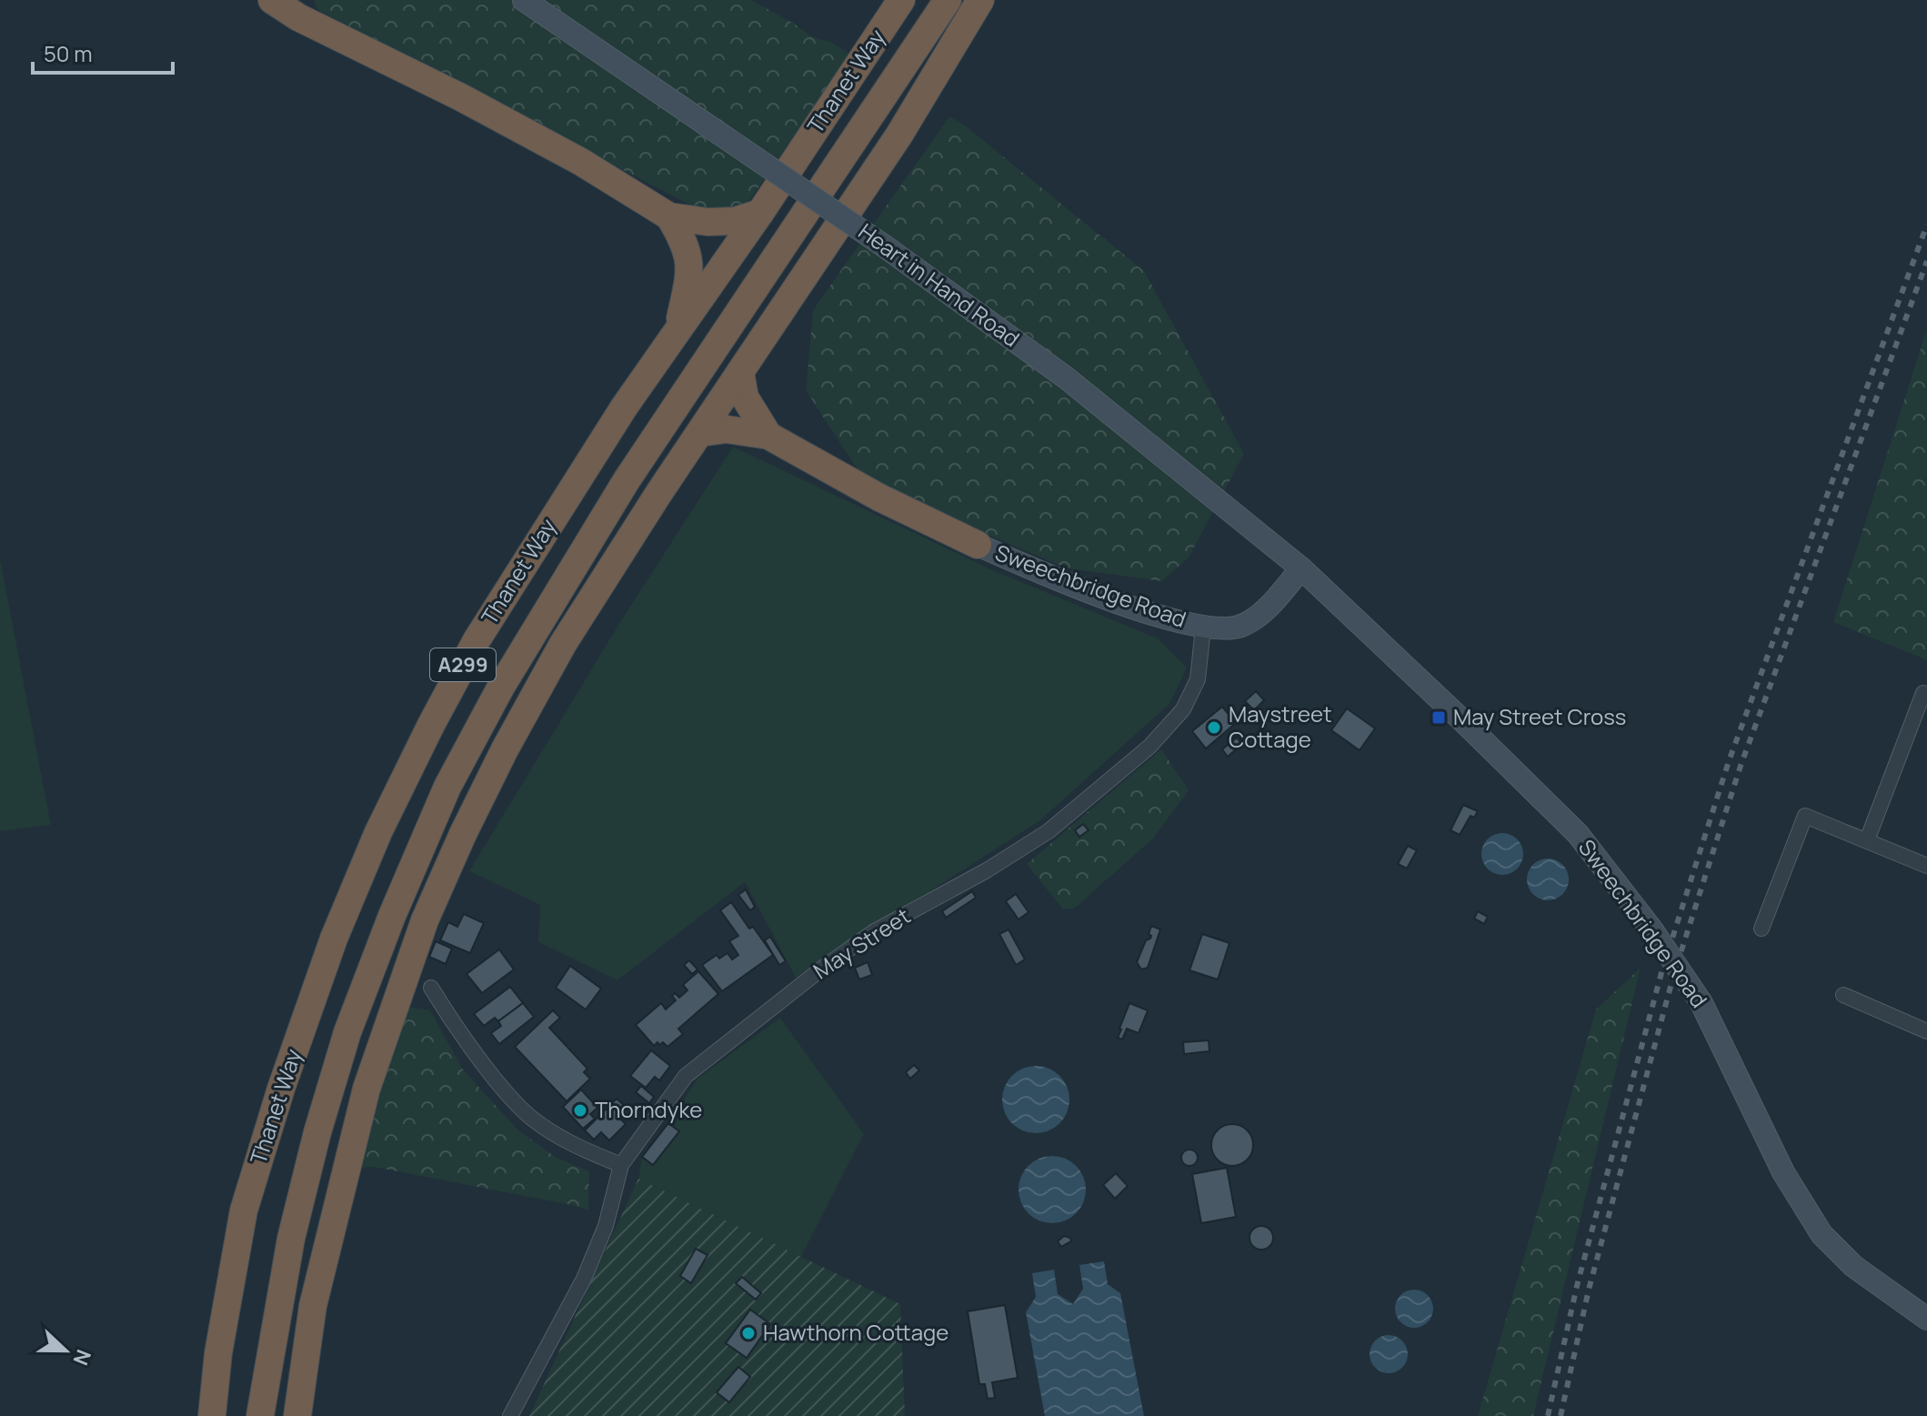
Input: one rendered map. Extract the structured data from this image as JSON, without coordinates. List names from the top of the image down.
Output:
{
  "streets": {
    "highway": ["Thanet Way", "A299"],
    "street": ["Heart in Hand Road", "Sweechbridge Road", "May Street"]
  },
  "crossings": [
    ["Heart in Hand Road", "Sweechbridge Road"],
    ["Sweechbridge Road", "May Street"]
  ],
  "places": {
    "transit": ["May Street Cross"],
    "other": ["Maystreet Cottage", "Thorndyke", "Hawthorn Cottage"]
  },
  "scale_bar": "50 m",
  "north": "right"
}
